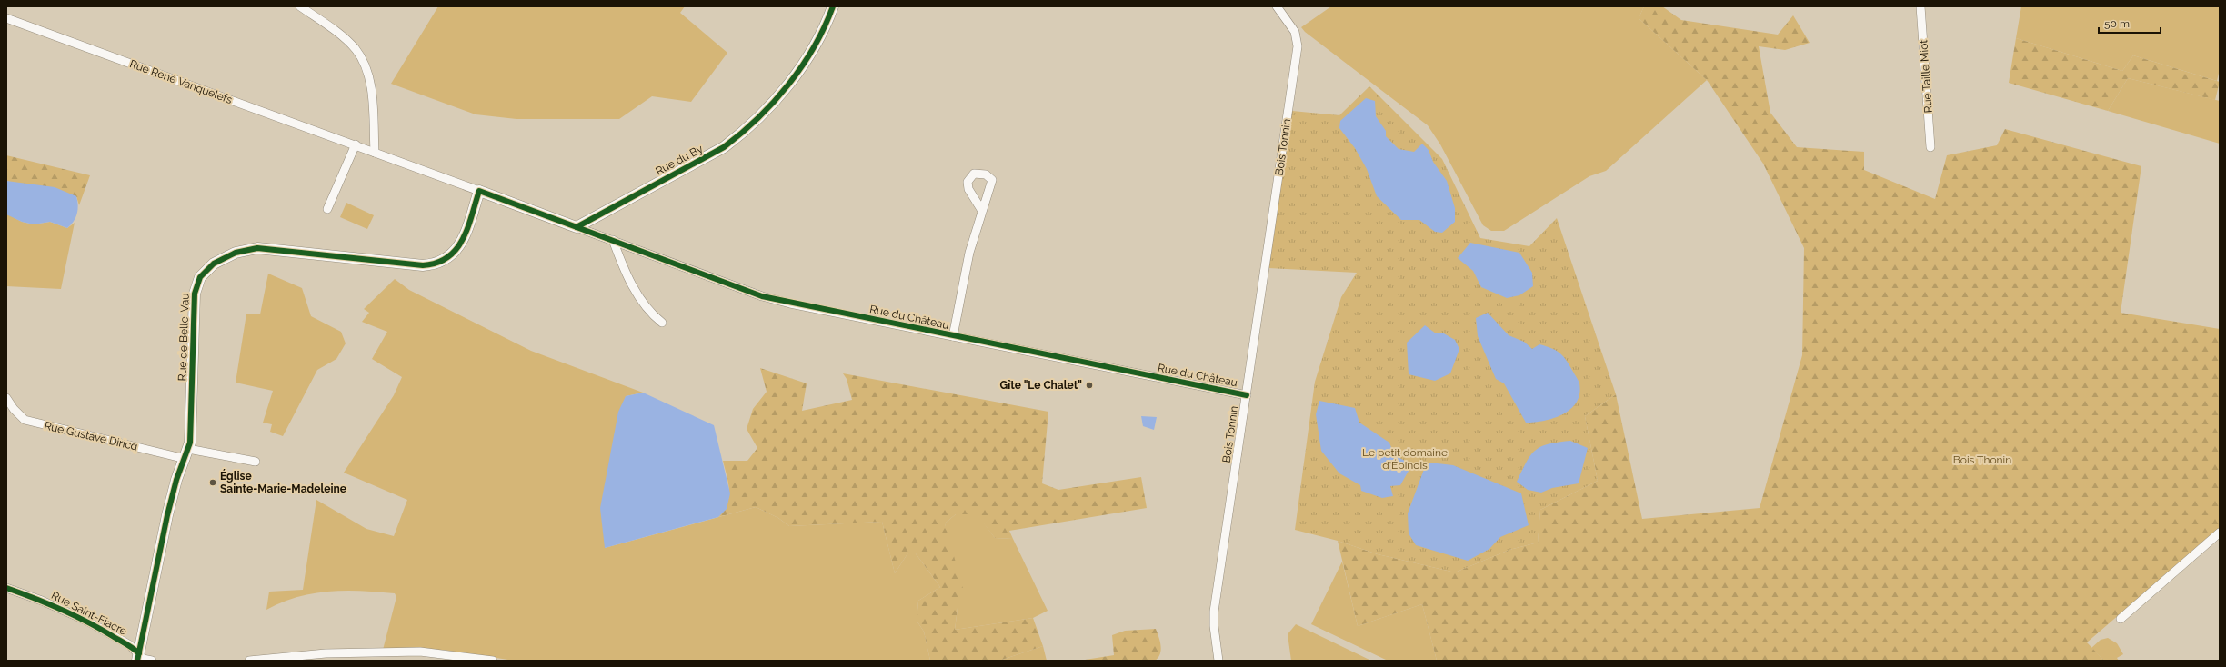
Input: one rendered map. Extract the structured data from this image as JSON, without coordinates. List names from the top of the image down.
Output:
{
  "streets": {
    "street": [
      "Rue Taille Miot",
      "Rue René Vanquelefs",
      "Bois Tonnin",
      "Rue du By",
      "Rue du Château",
      "Rue de Belle-Vau",
      "Rue Gustave Diricq",
      "Rue Saint-Fiacre"
    ]
  },
  "crossings": [
    ["Bois Tonnin", "Rue du Château"],
    ["Rue du By", "Rue du Château"],
    ["Rue de Belle-Vau", "Rue Gustave Diricq"],
    ["Rue de Belle-Vau", "Rue Saint-Fiacre"]
  ],
  "parks": ["Le petit domaine d'Épinois", "Bois Thonin"],
  "places": ["Gîte \"Le Chalet\"", "Église Sainte-Marie-Madeleine"],
  "scale_bar": "50 m"
}
